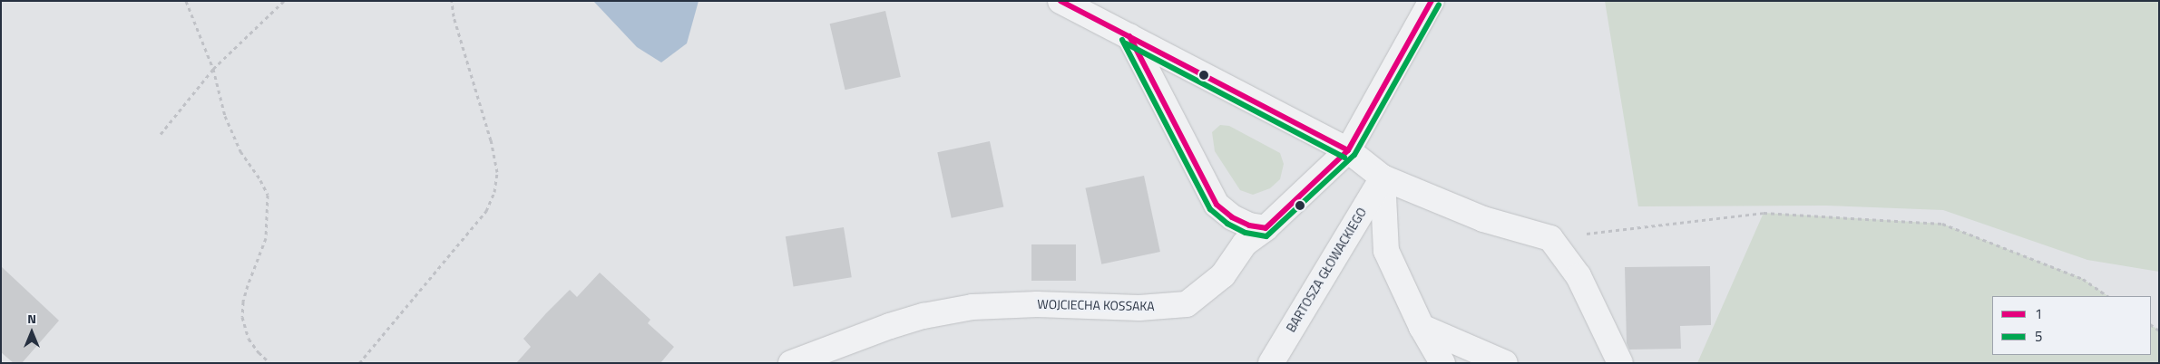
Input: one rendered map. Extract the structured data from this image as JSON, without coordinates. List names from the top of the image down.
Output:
{
  "streets": {
    "street": ["BARTOSZA GŁOWACKIEGO", "WOJCIECHA KOSSAKA"]
  },
  "lines": ["transit line 1", "transit line 5"],
  "legend": ["1", "5"],
  "north": "top"
}
